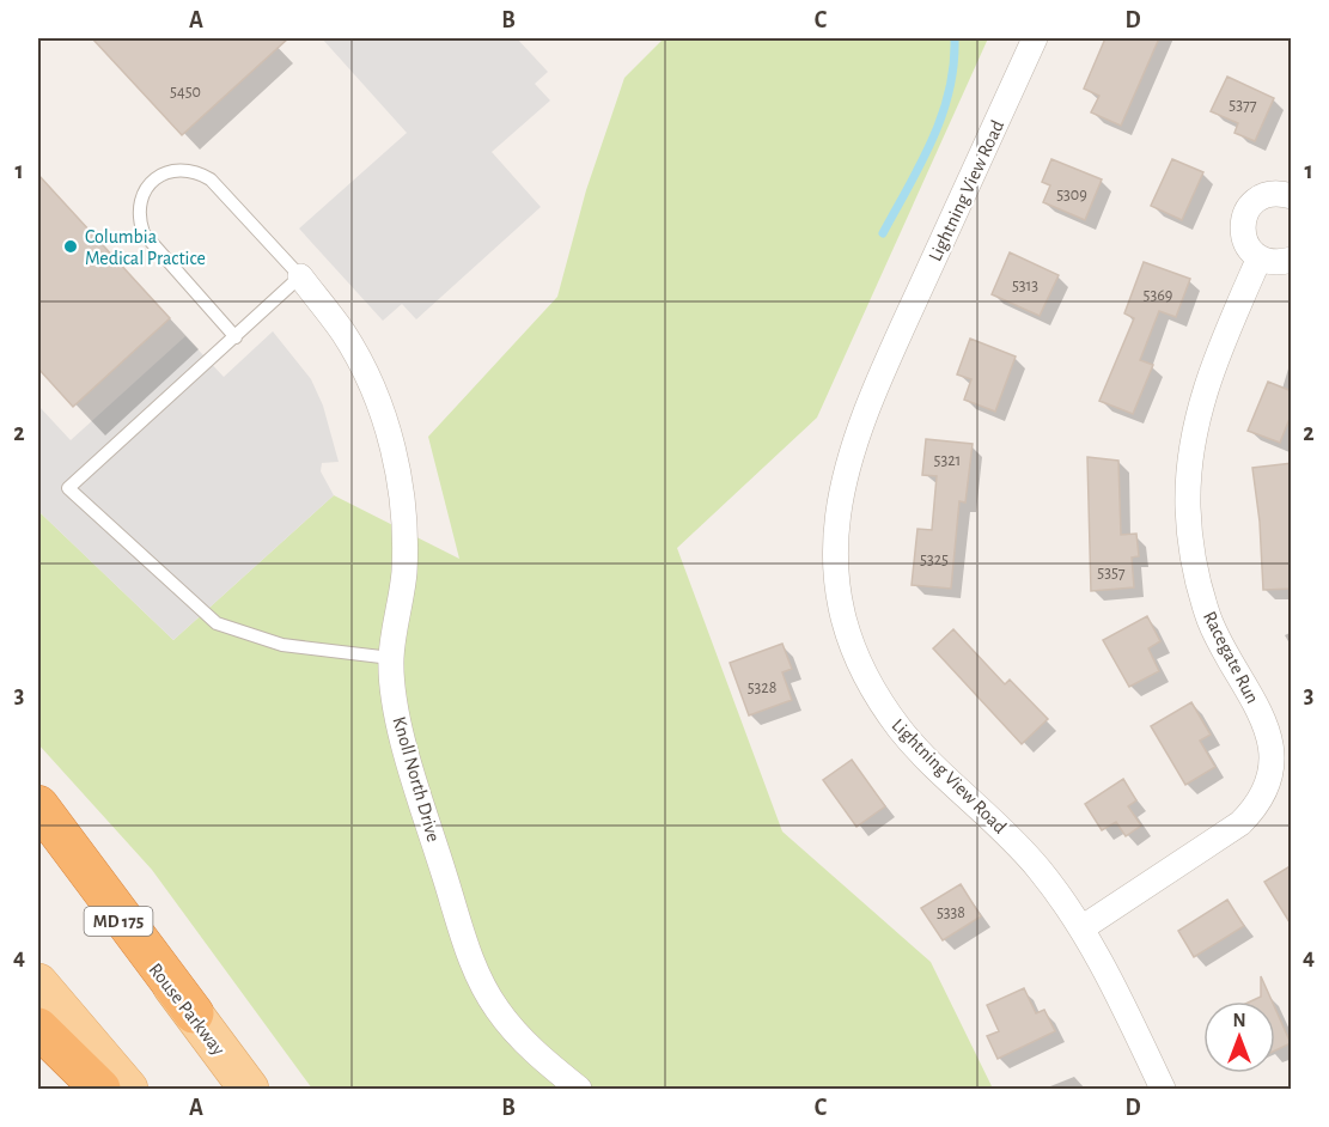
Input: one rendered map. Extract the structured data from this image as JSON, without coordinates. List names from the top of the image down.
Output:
{
  "streets": {
    "main road": ["MD 175", "Rouse Parkway"],
    "street": ["Lightning View Road", "Racegate Run", "Knoll North Drive"]
  },
  "crossings": [
    ["Lightning View Road", "Racegate Run"]
  ],
  "places": ["Columbia Medical Practice"],
  "house_numbers": [
    "5450",
    "5377",
    "5309",
    "5313",
    "5369",
    "5321",
    "5325",
    "5357",
    "5328",
    "5338"
  ],
  "north": "top",
  "grid": {
    "columns": [
      "A",
      "B",
      "C",
      "D"
    ],
    "rows": [
      "1",
      "2",
      "3",
      "4"
    ]
  }
}
